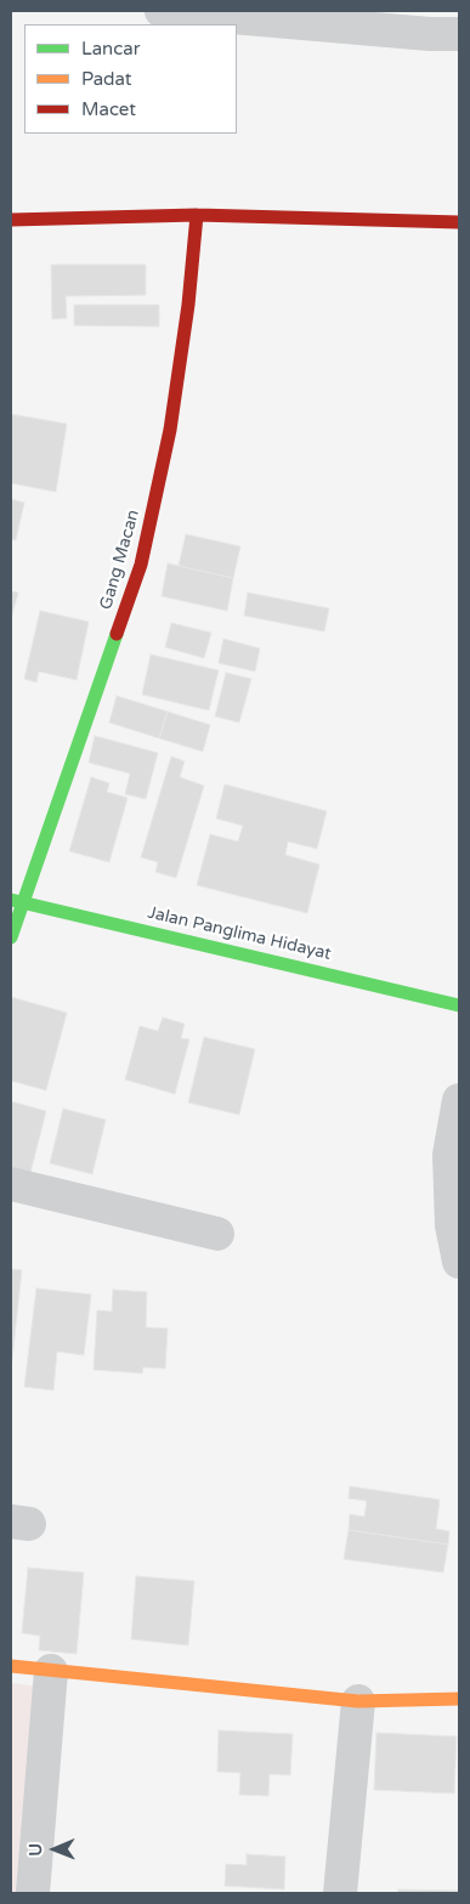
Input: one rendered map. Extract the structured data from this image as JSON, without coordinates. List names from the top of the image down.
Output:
{
  "streets": {
    "street": ["Gang Macan", "Jalan Panglima Hidayat"]
  },
  "crossings": [
    ["Gang Macan", "Jalan Panglima Hidayat"]
  ],
  "legend": ["Lancar", "Padat", "Macet"],
  "north": "left"
}
